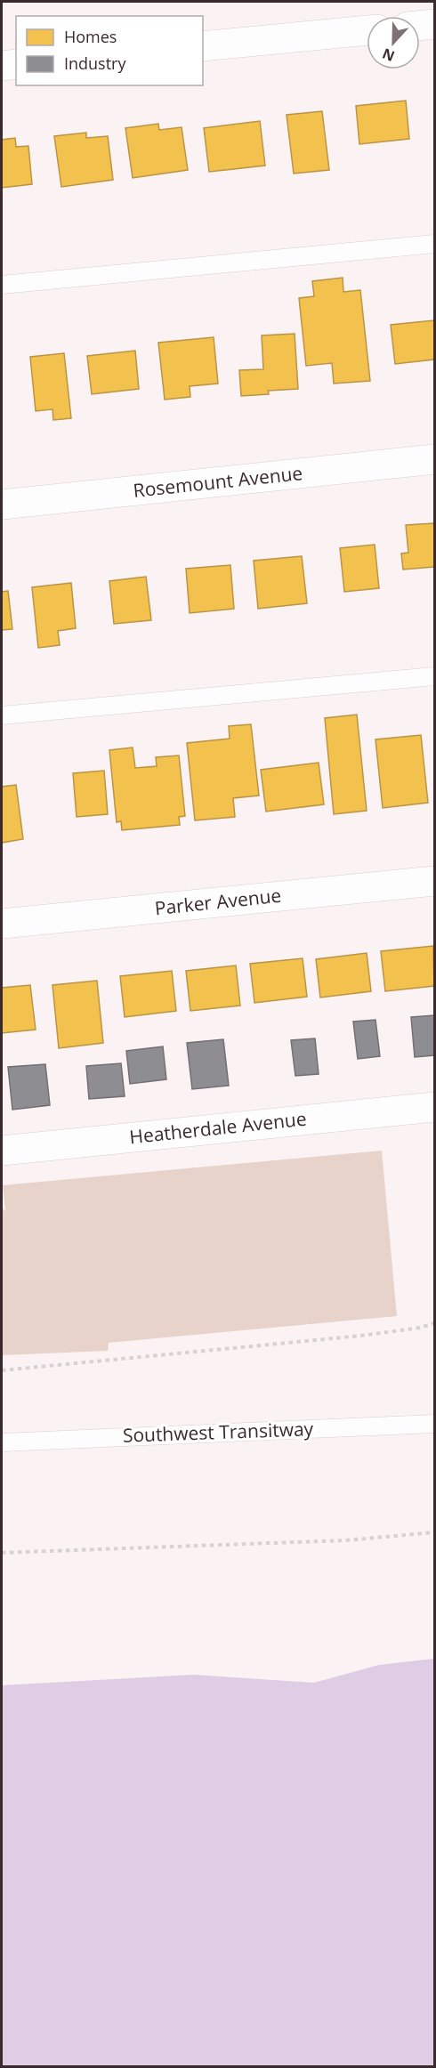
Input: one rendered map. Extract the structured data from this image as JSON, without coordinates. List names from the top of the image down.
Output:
{
  "streets": {
    "street": ["Rosemount Avenue", "Parker Avenue", "Heatherdale Avenue"],
    "lane": ["Southwest Transitway"]
  },
  "legend": ["Homes", "Industry"],
  "north": "bottom"
}
